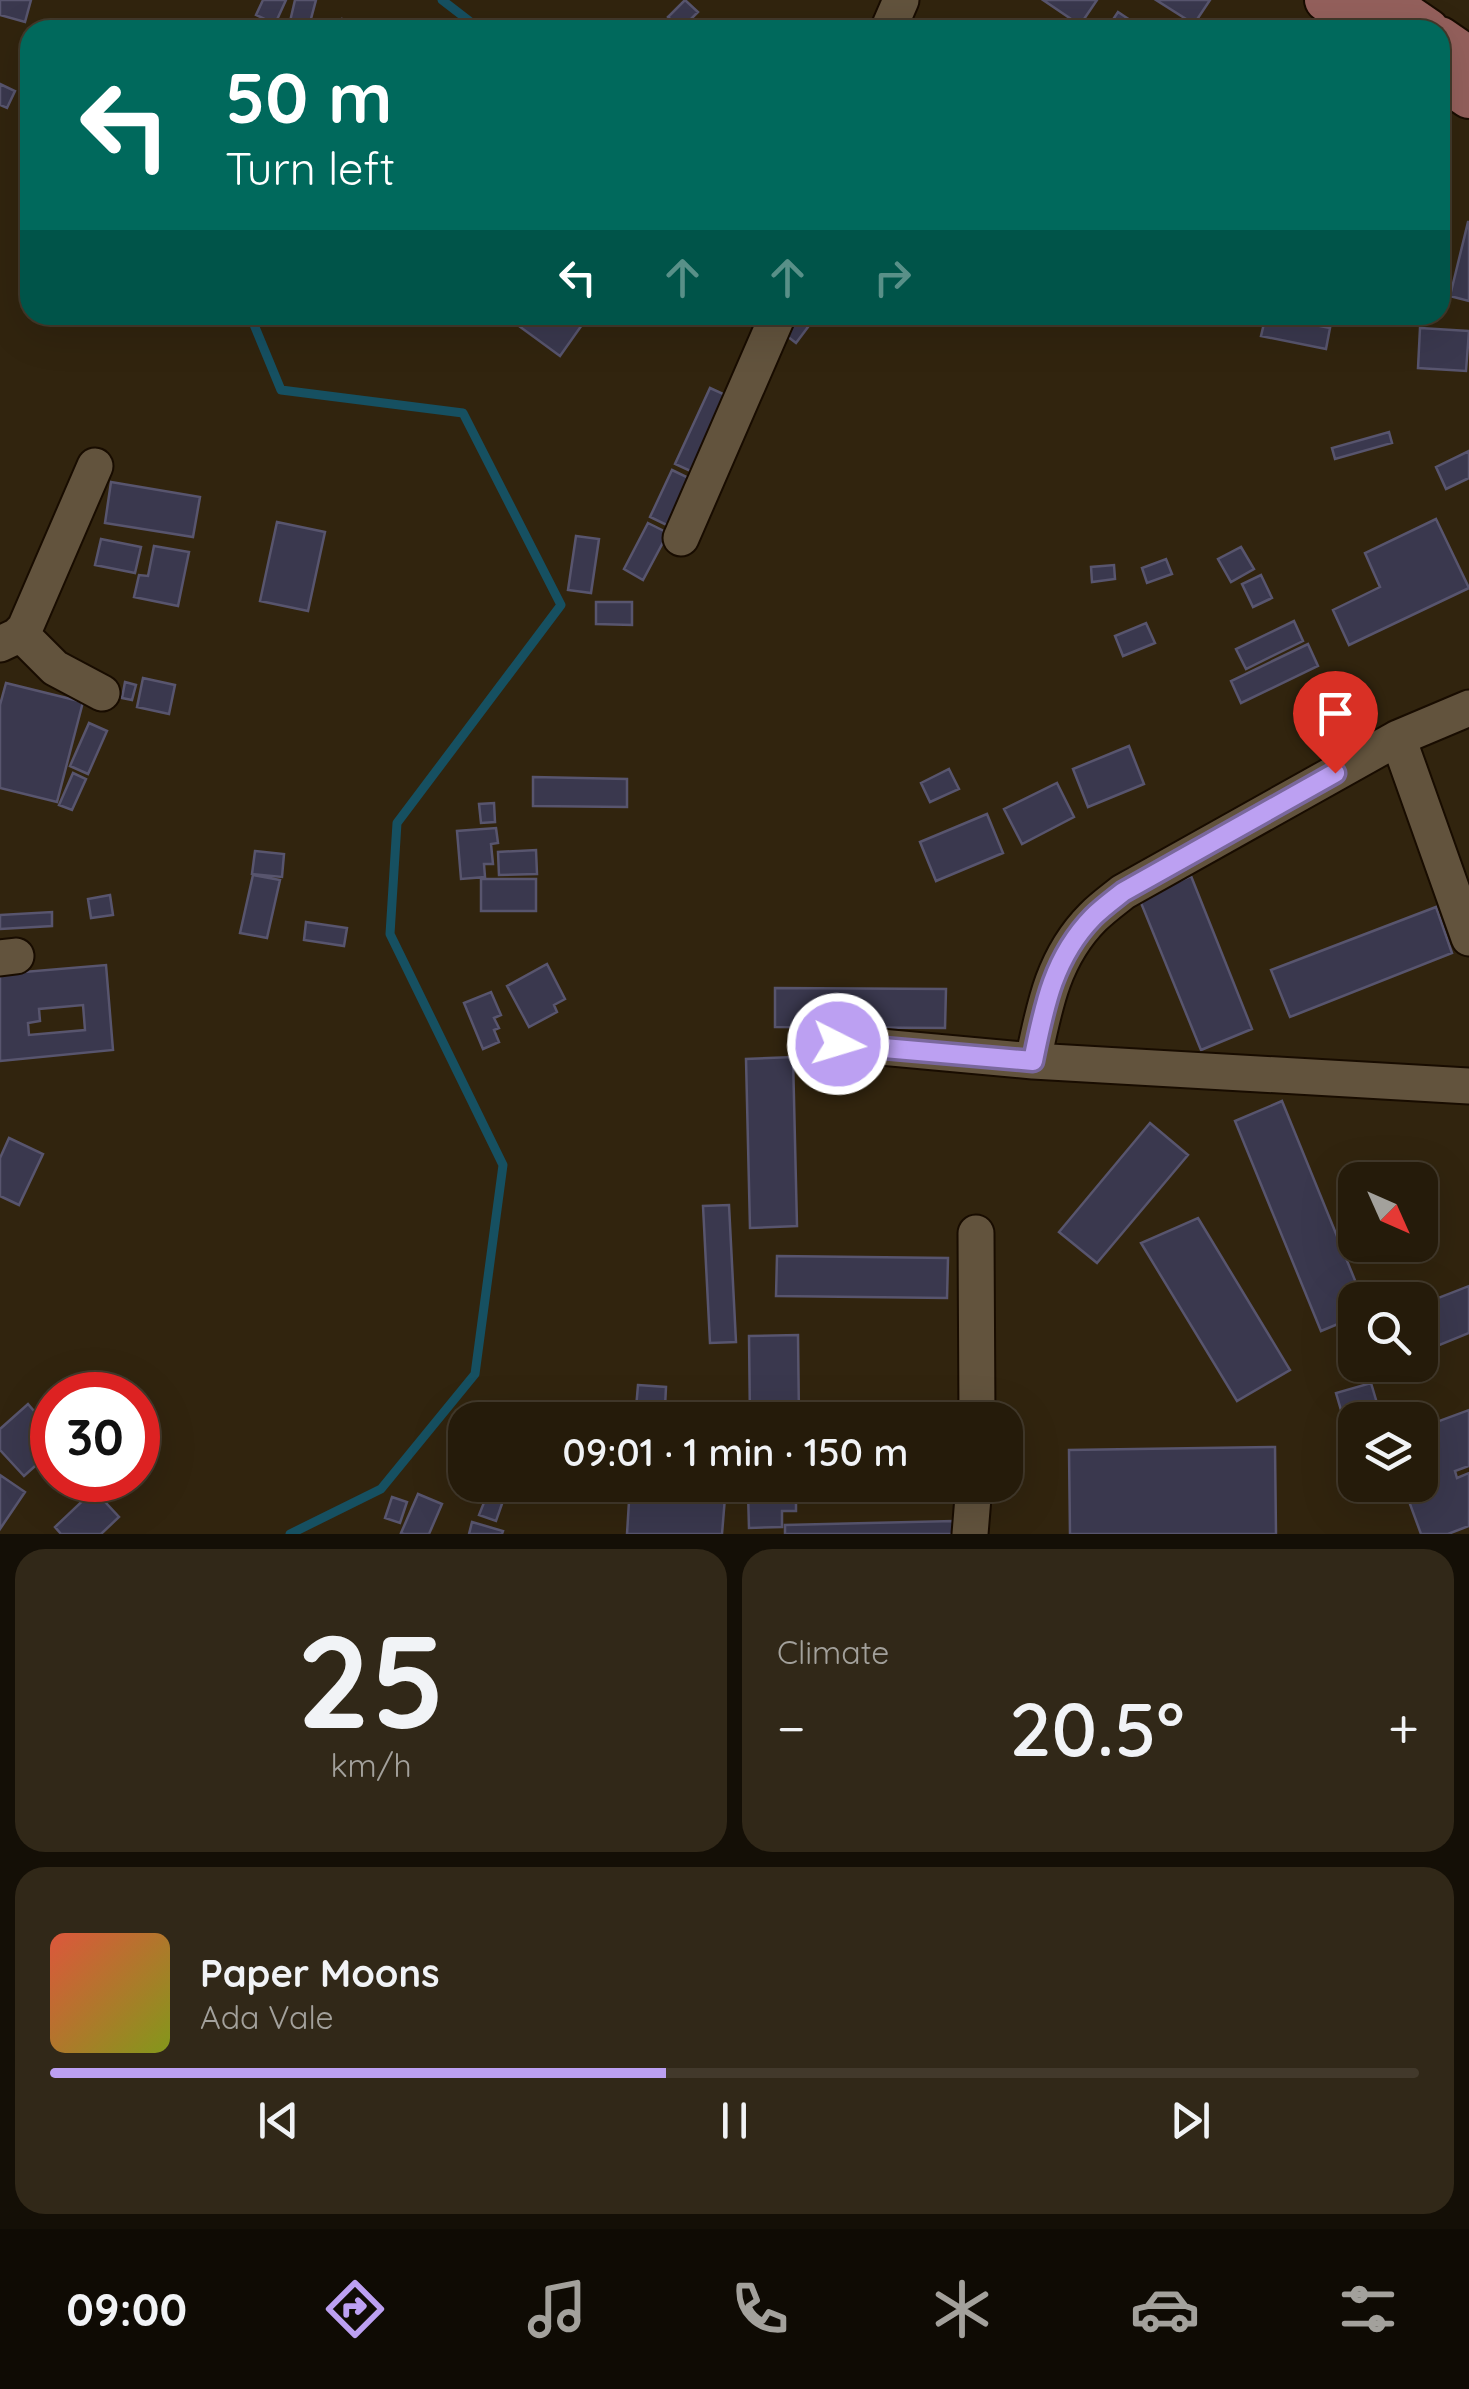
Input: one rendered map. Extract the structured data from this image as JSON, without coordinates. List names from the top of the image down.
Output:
{
  "north": "bottom right",
  "page": {
    "turn": ["50 m", "Turn left"],
    "limit": "30",
    "trip": "09:01 · 1 min · 150 m",
    "tile": [
      ["25", "km/h"],
      "Climate"
    ],
    "heat": ["−", "20.5°", "+"],
    "song": ["Paper Moons", "Ada Vale"],
    "tabs": "09:00"
  }
}
